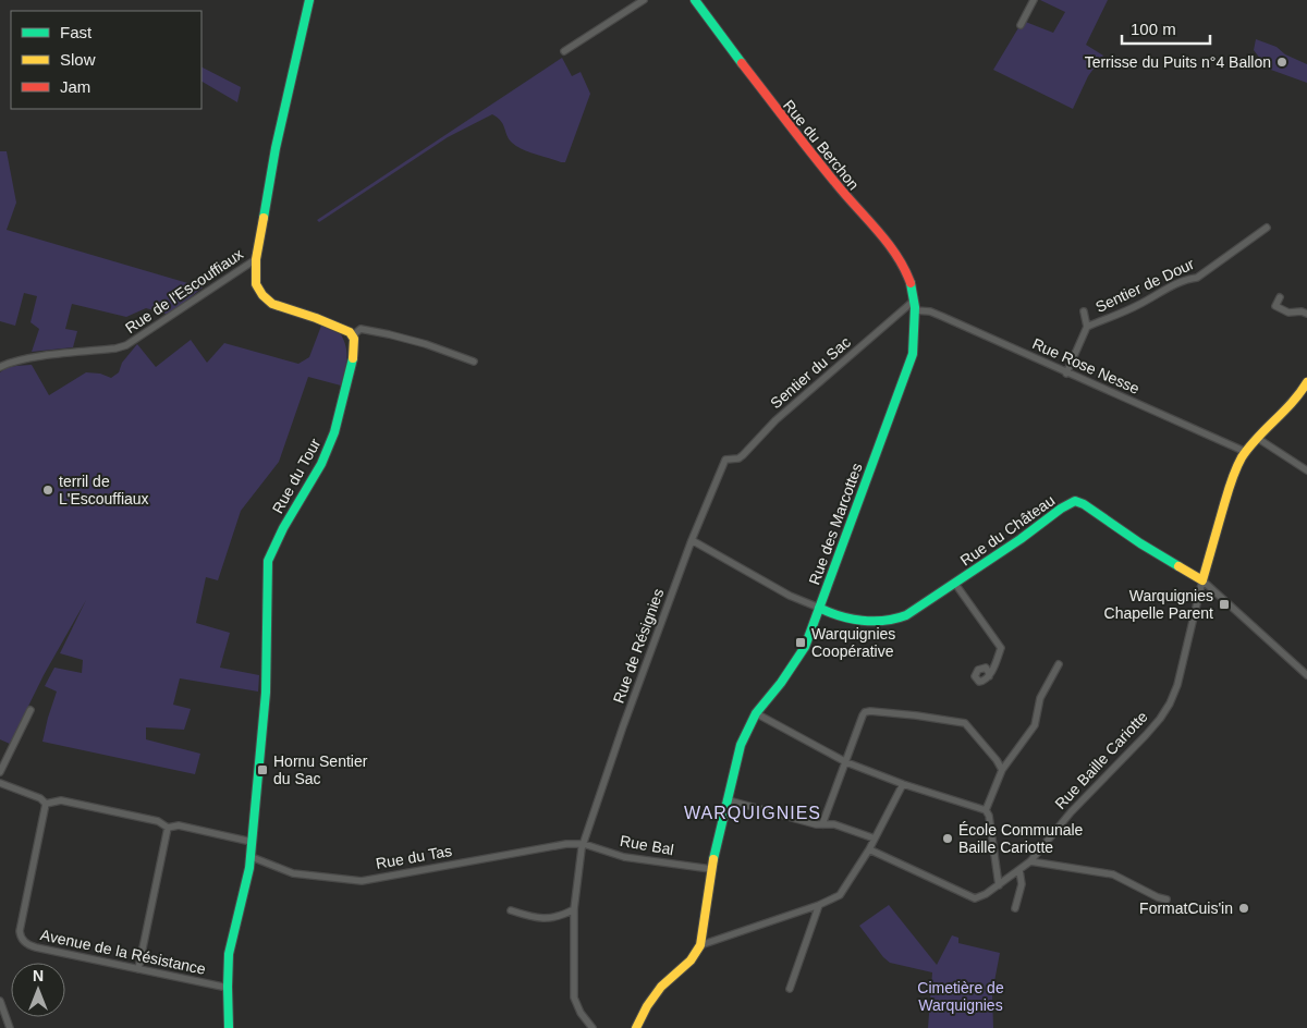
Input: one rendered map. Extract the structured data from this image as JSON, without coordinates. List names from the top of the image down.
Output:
{
  "streets": {
    "street": [
      "Rue du Berchon",
      "Sentier de Dour",
      "Rue de l'Escouffiaux",
      "Rue Rose Nesse",
      "Sentier du Sac",
      "Rue du Tour",
      "Rue des Marcottes",
      "Rue du Château",
      "Rue de Résignies",
      "Rue Baille Cariotte",
      "Rue Bal",
      "Rue du Tas",
      "Avenue de la Résistance"
    ]
  },
  "crossings": [
    ["Rue du Berchon", "Rue Rose Nesse"],
    ["Rue du Berchon", "Sentier du Sac"],
    ["Rue du Berchon", "Rue des Marcottes"],
    ["Sentier de Dour", "Rue Rose Nesse"],
    ["Rue Rose Nesse", "Rue des Marcottes"],
    ["Sentier du Sac", "Rue de Résignies"],
    ["Rue du Tour", "Rue du Tas"],
    ["Rue du Tour", "Avenue de la Résistance"],
    ["Rue des Marcottes", "Rue du Château"],
    ["Rue des Marcottes", "Rue de Résignies"],
    ["Rue du Château", "Rue Baille Cariotte"],
    ["Rue de Résignies", "Rue Bal"],
    ["Rue de Résignies", "Rue du Tas"],
    ["Rue Bal", "Rue du Tas"]
  ],
  "districts": ["WARQUIGNIES"],
  "parks": ["Cimetière de Warquignies"],
  "places": {
    "other": [
      "Terrisse du Puits n°4 Ballon",
      "terril de L'Escouffiaux",
      "École Communale Baille Cariotte",
      "FormatCuis'in"
    ],
    "transit": ["Warquignies Chapelle Parent", "Warquignies Coopérative", "Hornu Sentier du Sac"]
  },
  "legend": ["Fast", "Slow", "Jam"],
  "scale_bar": "100 m",
  "north": "top"
}
